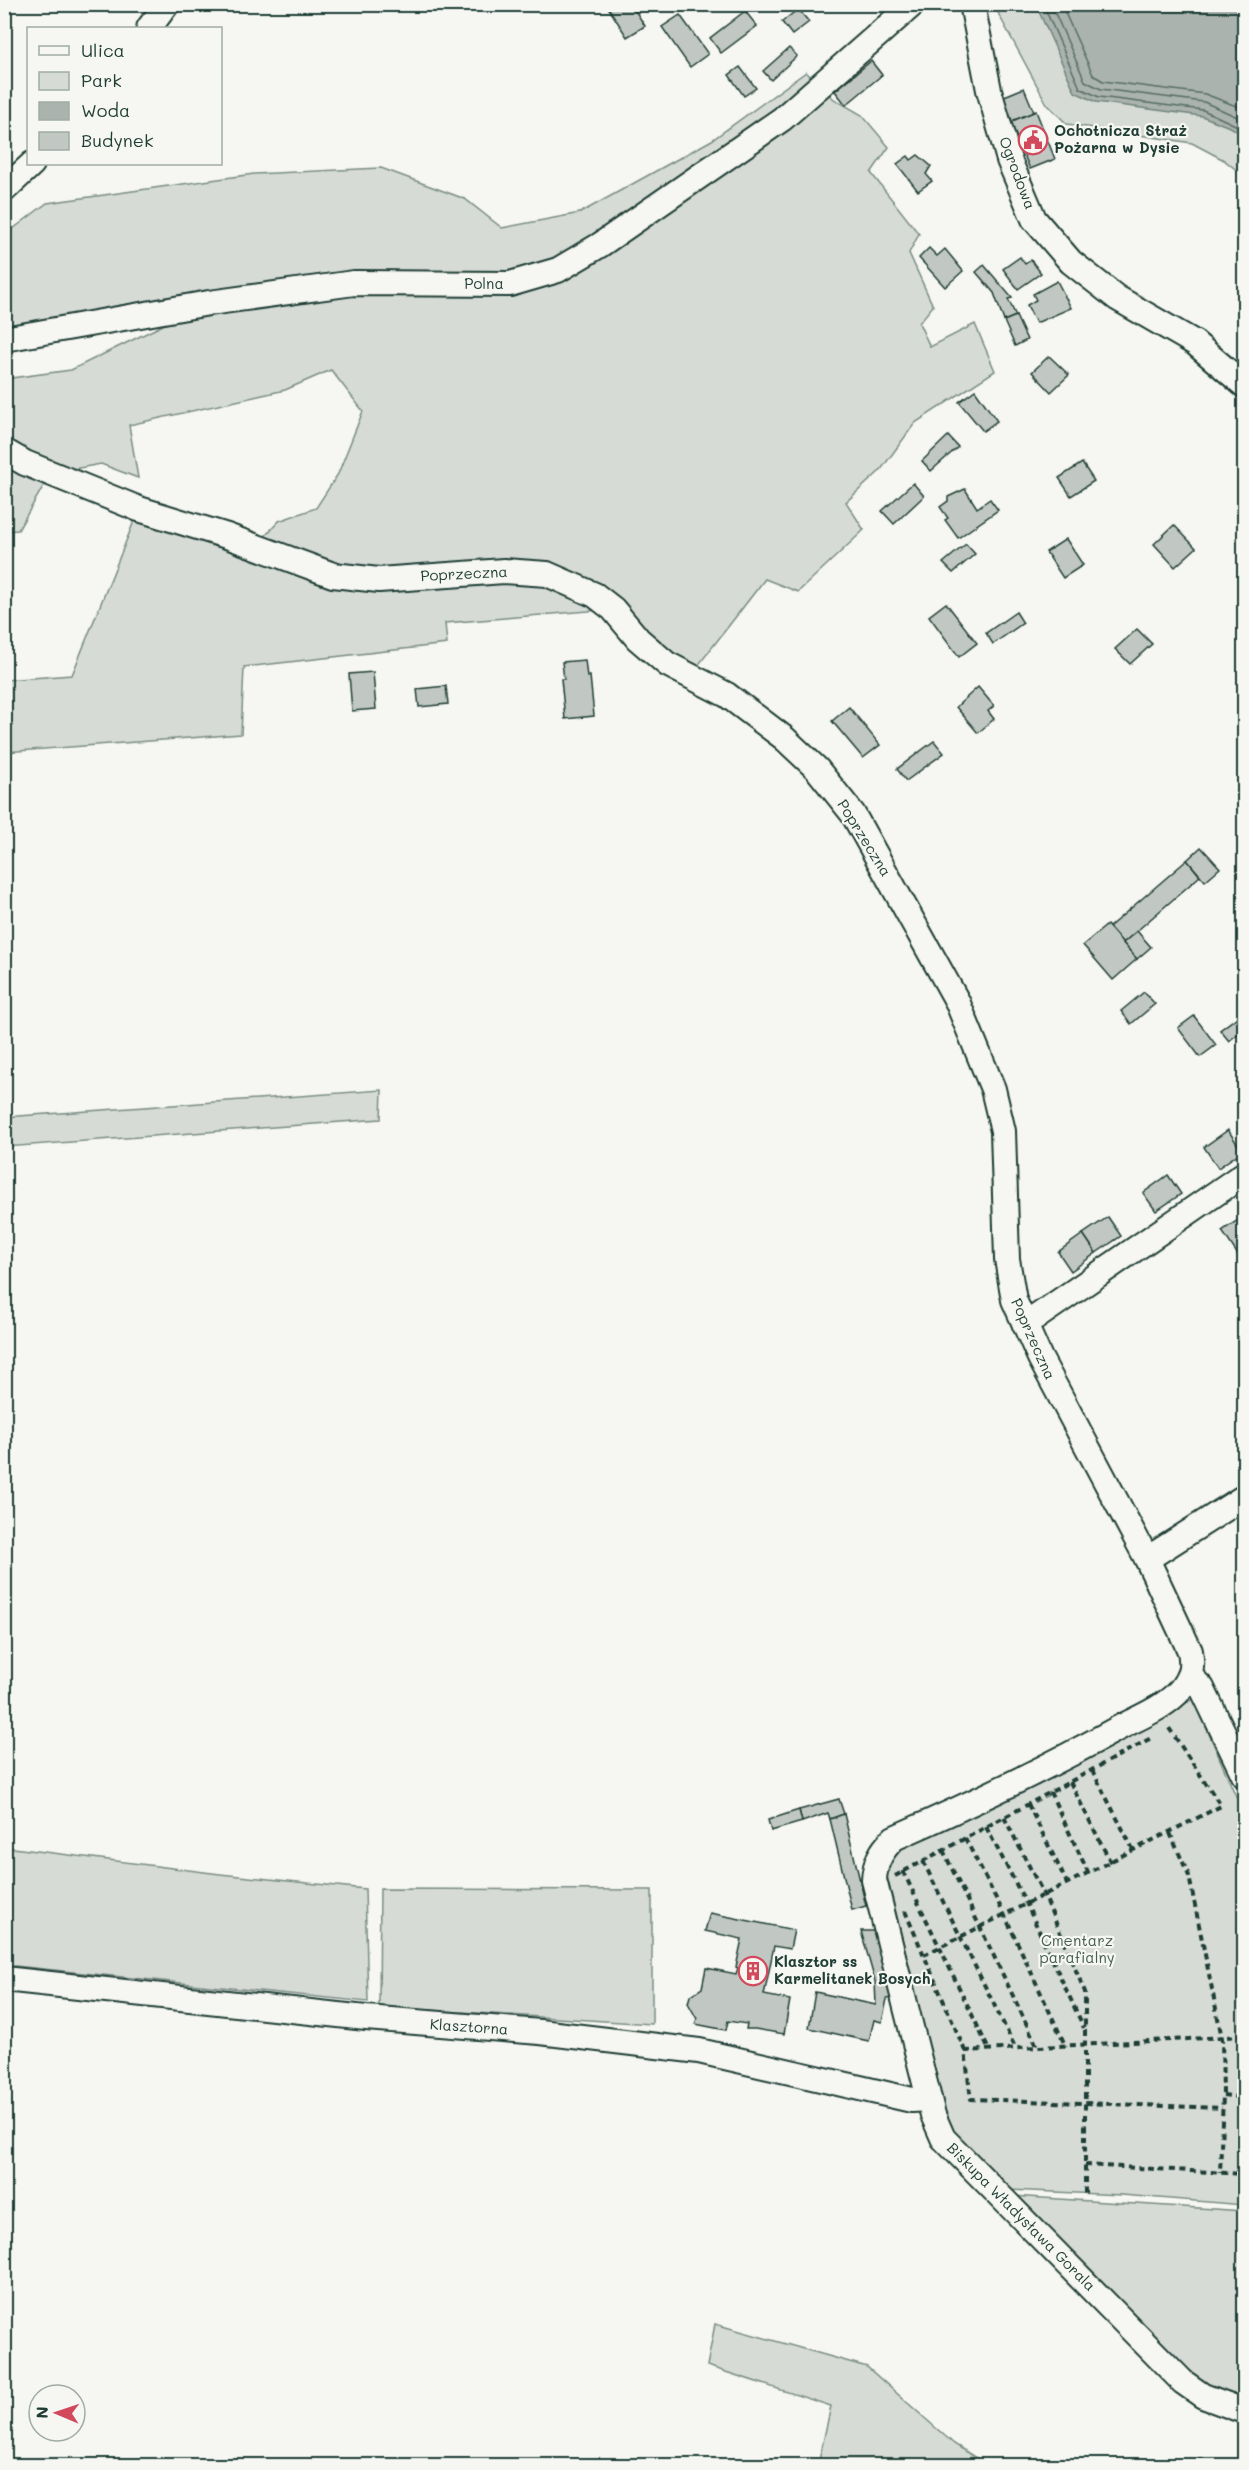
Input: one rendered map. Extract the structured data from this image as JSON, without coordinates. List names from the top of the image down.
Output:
{
  "streets": {
    "street": [
      "Ogrodowa",
      "Polna",
      "Poprzeczna",
      "Klasztorna",
      "Biskupa Władysława Gorala"
    ]
  },
  "crossings": [
    ["Poprzeczna", "Biskupa Władysława Gorala"],
    ["Klasztorna", "Biskupa Władysława Gorala"]
  ],
  "parks": ["Cmentarz parafialny"],
  "places": {
    "public building": ["Ochotnicza Straż Pożarna w Dysie"],
    "building": ["Klasztor ss Karmelitanek Bosych"]
  },
  "legend": [
    "Ulica",
    "Park",
    "Woda",
    "Budynek"
  ],
  "north": "left"
}
